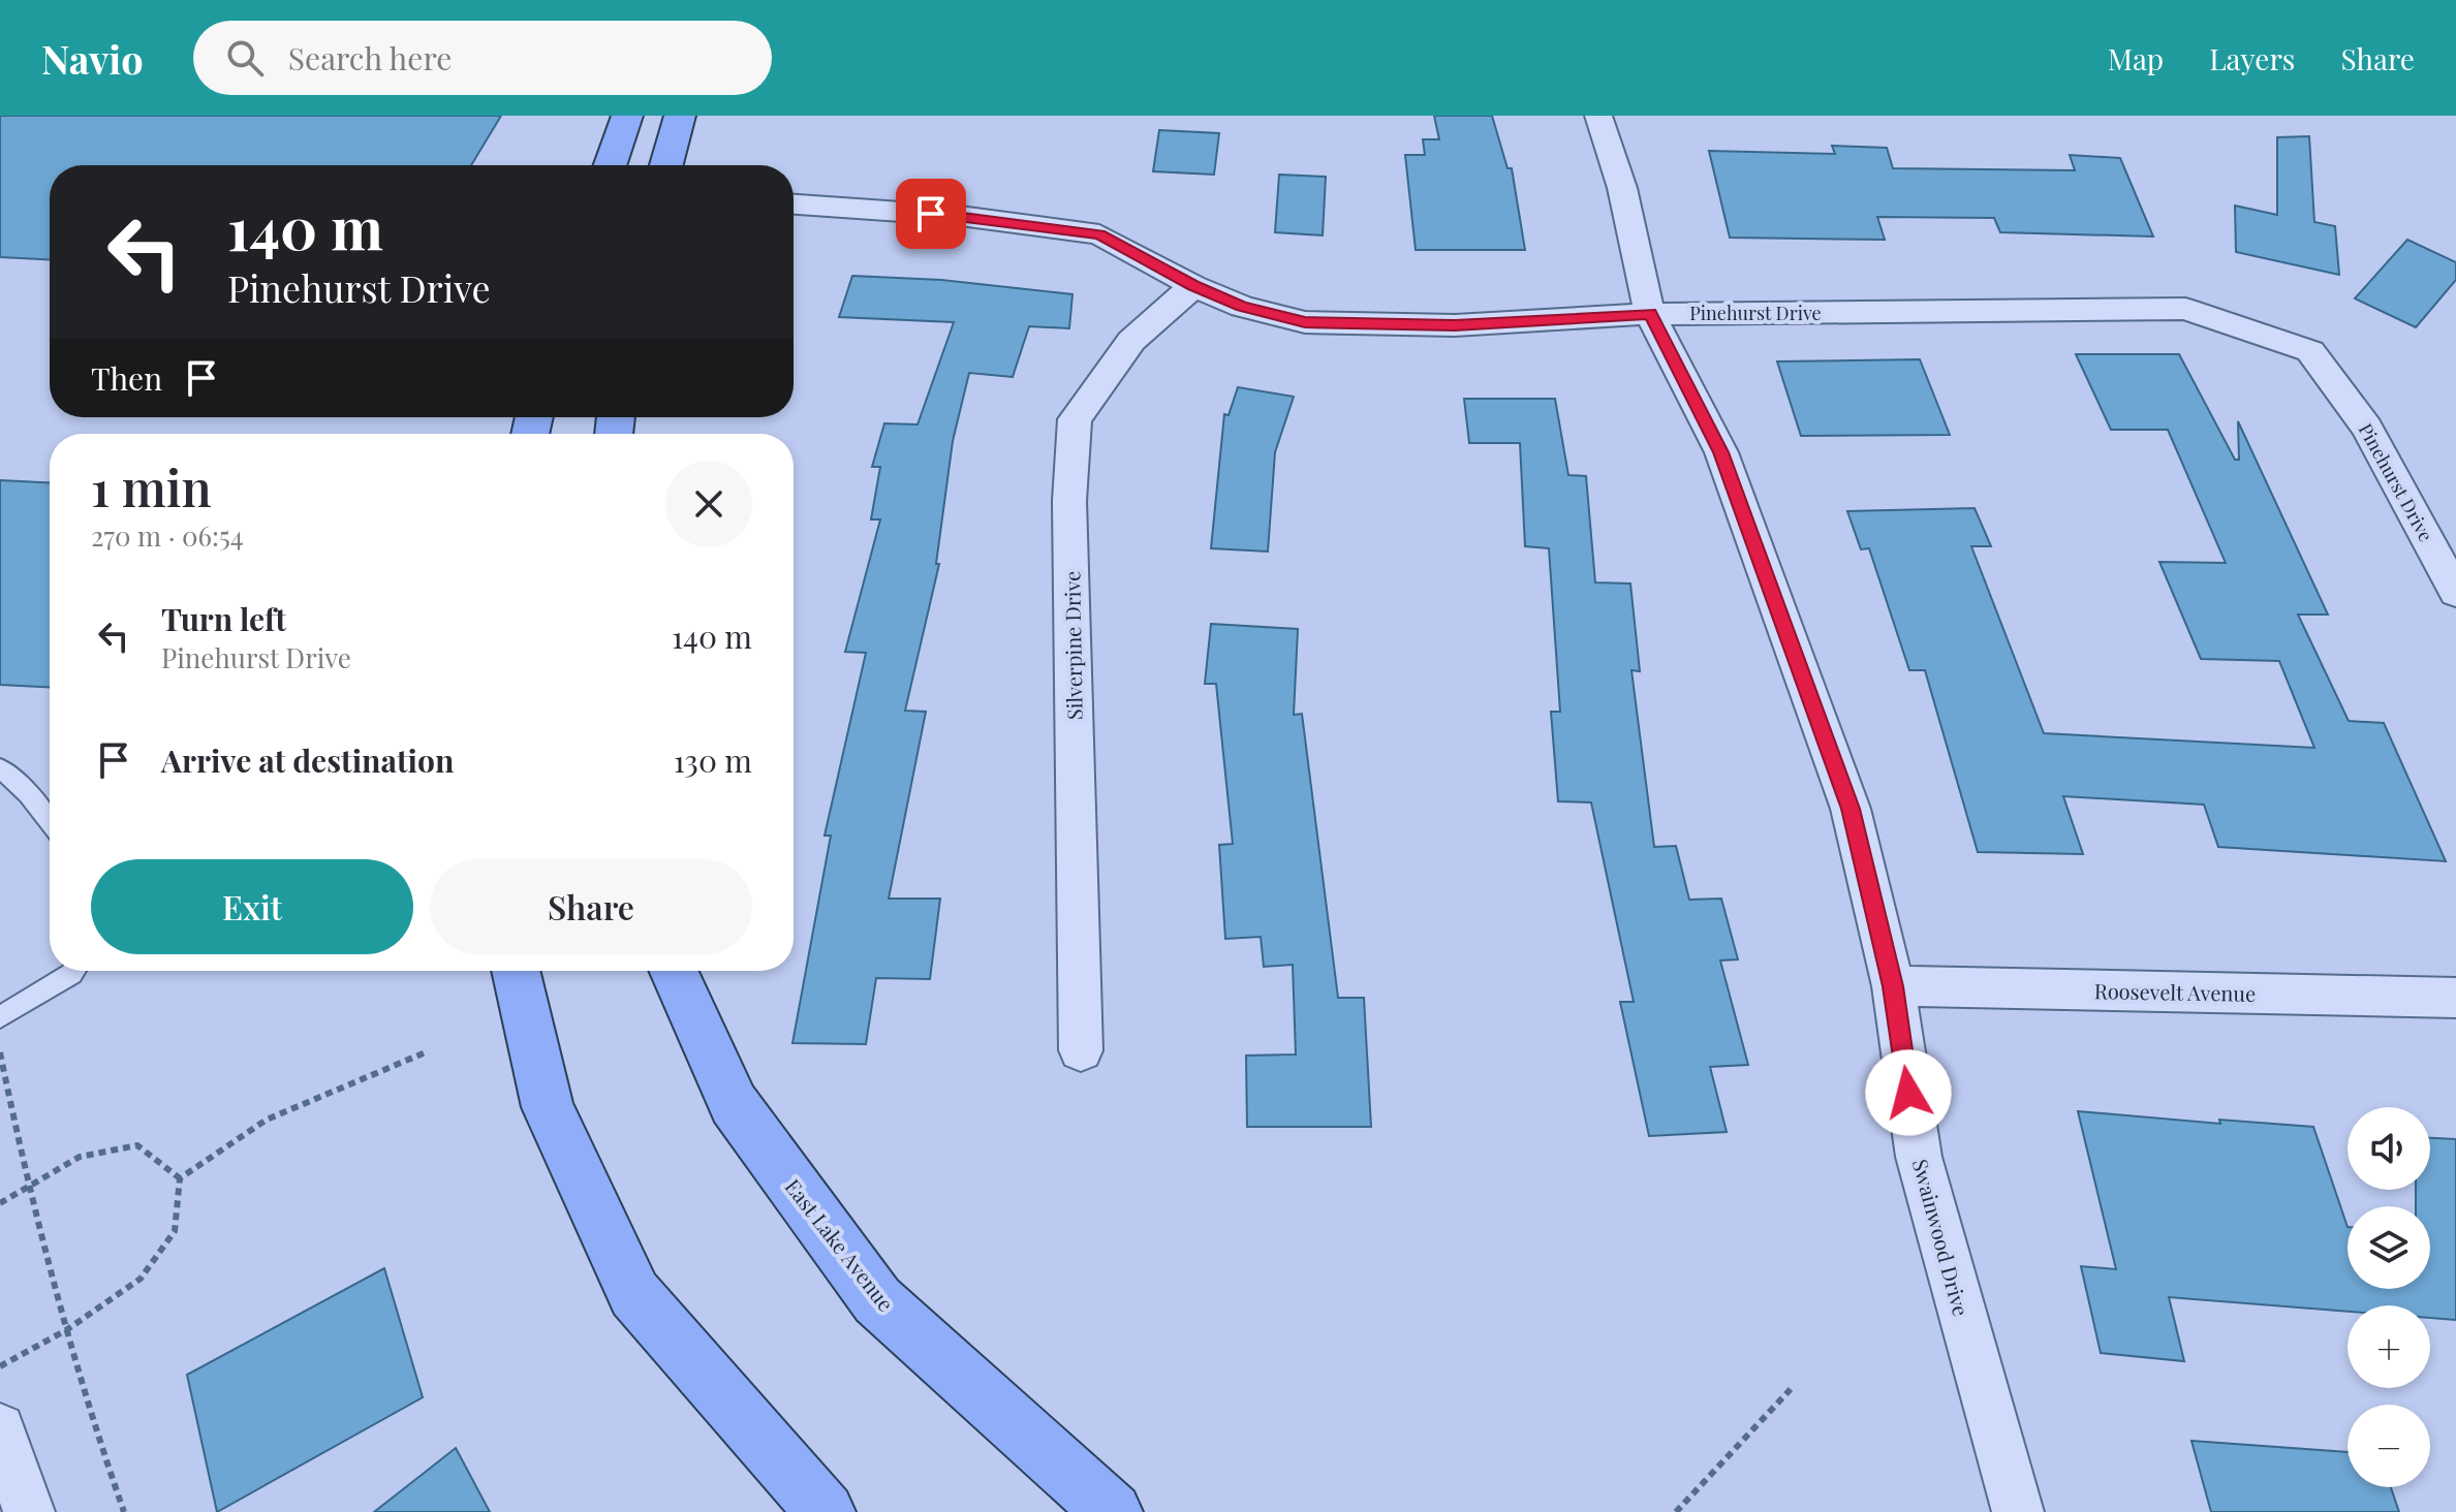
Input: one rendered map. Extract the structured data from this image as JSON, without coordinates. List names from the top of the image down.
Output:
{
  "streets": {
    "main road": ["East Lake Avenue"],
    "street": [
      "Pinehurst Drive",
      "Silverpine Drive",
      "Roosevelt Avenue",
      "Swainwood Drive"
    ]
  },
  "crossings": [
    ["Pinehurst Drive", "Silverpine Drive"],
    ["Pinehurst Drive", "Swainwood Drive"],
    ["Roosevelt Avenue", "Swainwood Drive"]
  ],
  "page": {
    "header": "Navio",
    "search": "Search here",
    "nav": ["Map", "Layers", "Share"],
    "turn": ["140 m", "Pinehurst Drive"],
    "then": "Then",
    "heading": ["1 min", "270 m · 06:54"],
    "list": [
      {
        "name": "Turn left",
        "note": "Pinehurst Drive",
        "value": "140 m"
      },
      {
        "name": "Arrive at destination",
        "value": "130 m"
      }
    ],
    "buttons": ["Exit", "Share"],
    "map_buttons": ["+", "−"]
  }
}
